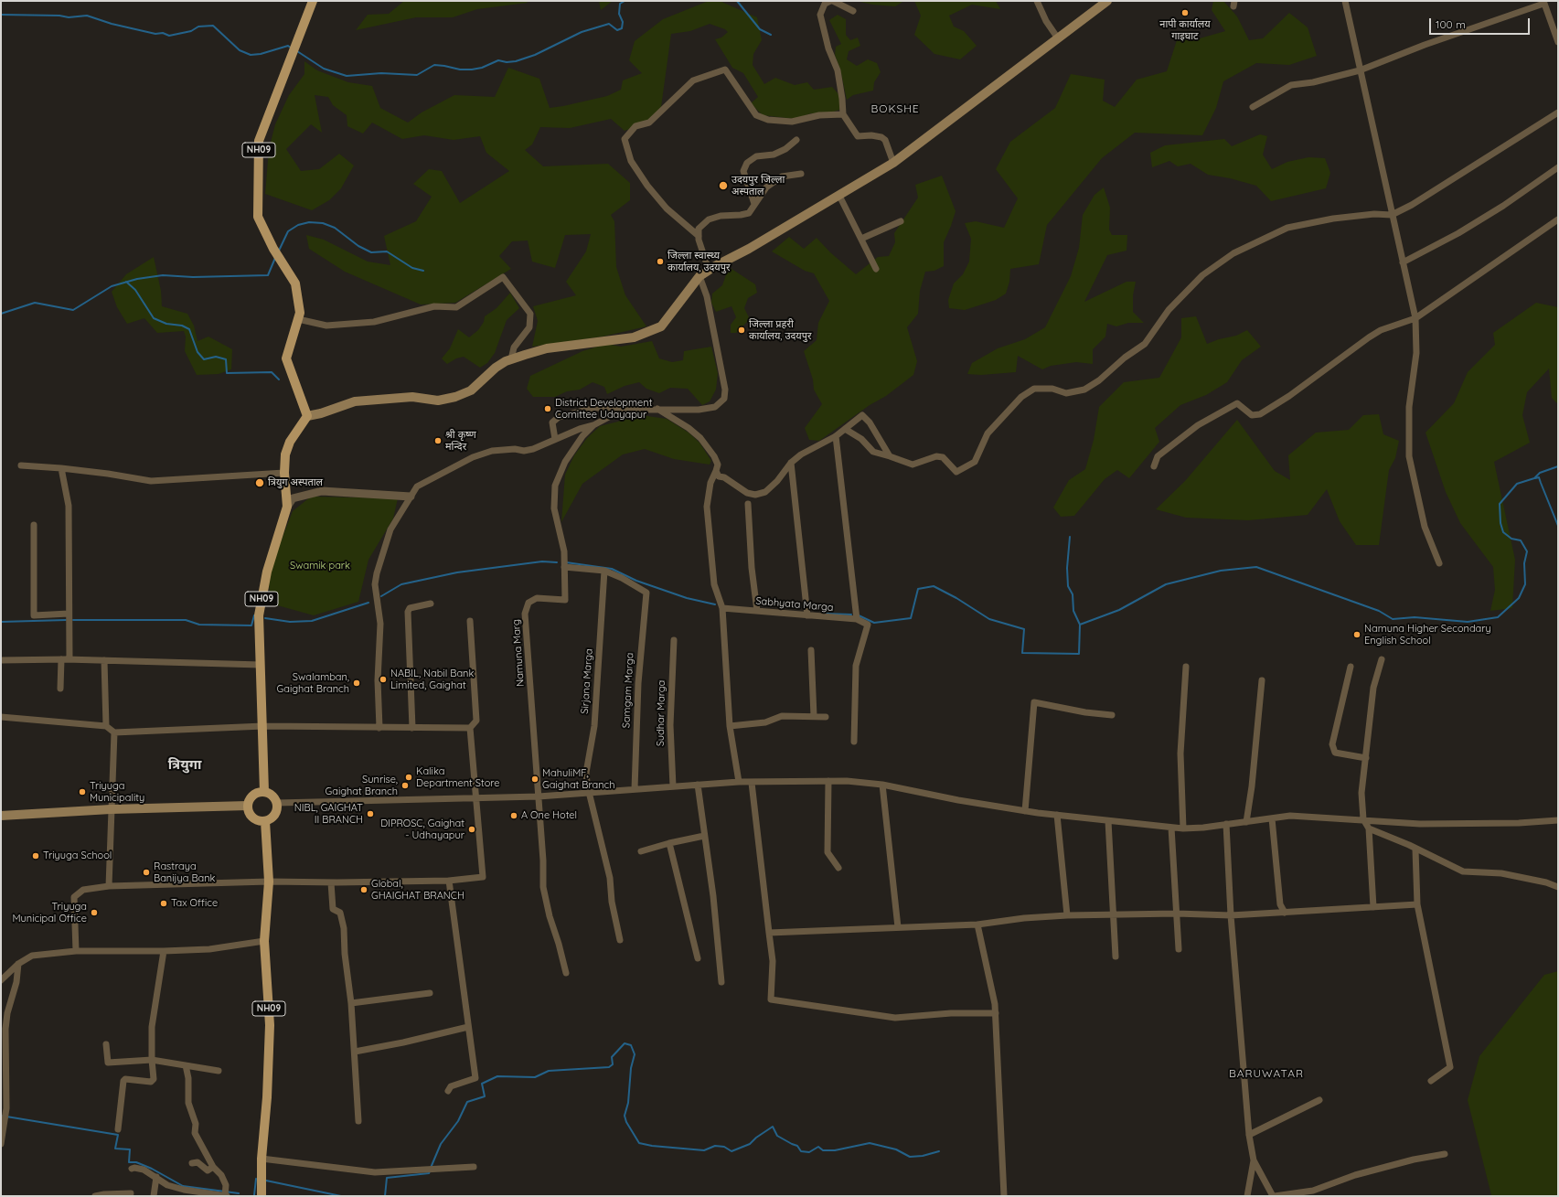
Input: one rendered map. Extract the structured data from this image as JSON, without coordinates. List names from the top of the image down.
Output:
{
  "streets": {
    "main road": ["NH09"],
    "street": [
      "Sabhyata Marga",
      "Namuna Marg",
      "Sirjana Marga",
      "Samgam Marga",
      "Sudhar Marga"
    ]
  },
  "crossings": [
    ["Sirjana Marga", "Samgam Marga"]
  ],
  "districts": ["BOKSHE", "त्रियुगा", "BARUWATAR"],
  "parks": ["Swamik park"],
  "places": [
    "नापी कार्यालय गाइघाट",
    "उदयपुर जिल्ला अस्पताल",
    "जिल्ला स्वास्थ्य कार्यालय, उदयपुर",
    "जिल्ला प्रहरी कार्यालय, उदयपुर",
    "District Development Comittee Udayapur",
    "श्री कृष्ण मन्दिर",
    "त्रियुग अस्पताल",
    "Namuna Higher Secondary English School",
    "NABIL, Nabil Bank Limited, Gaighat",
    "Swalamban, Gaighat Branch",
    "Kalika Department Store",
    "MahuliMF, Gaighat Branch",
    "Sunrise, Gaighat Branch",
    "Triyuga Municipality",
    "NIBL, GAIGHAT II BRANCH",
    "A One Hotel",
    "DIPROSC, Gaighat - Udhayapur",
    "Triyuga School",
    "Rastraya Banijya Bank",
    "Global, GHAIGHAT BRANCH",
    "Tax Office",
    "Triyuga Municipal Office"
  ],
  "scale_bar": "100 m"
}
